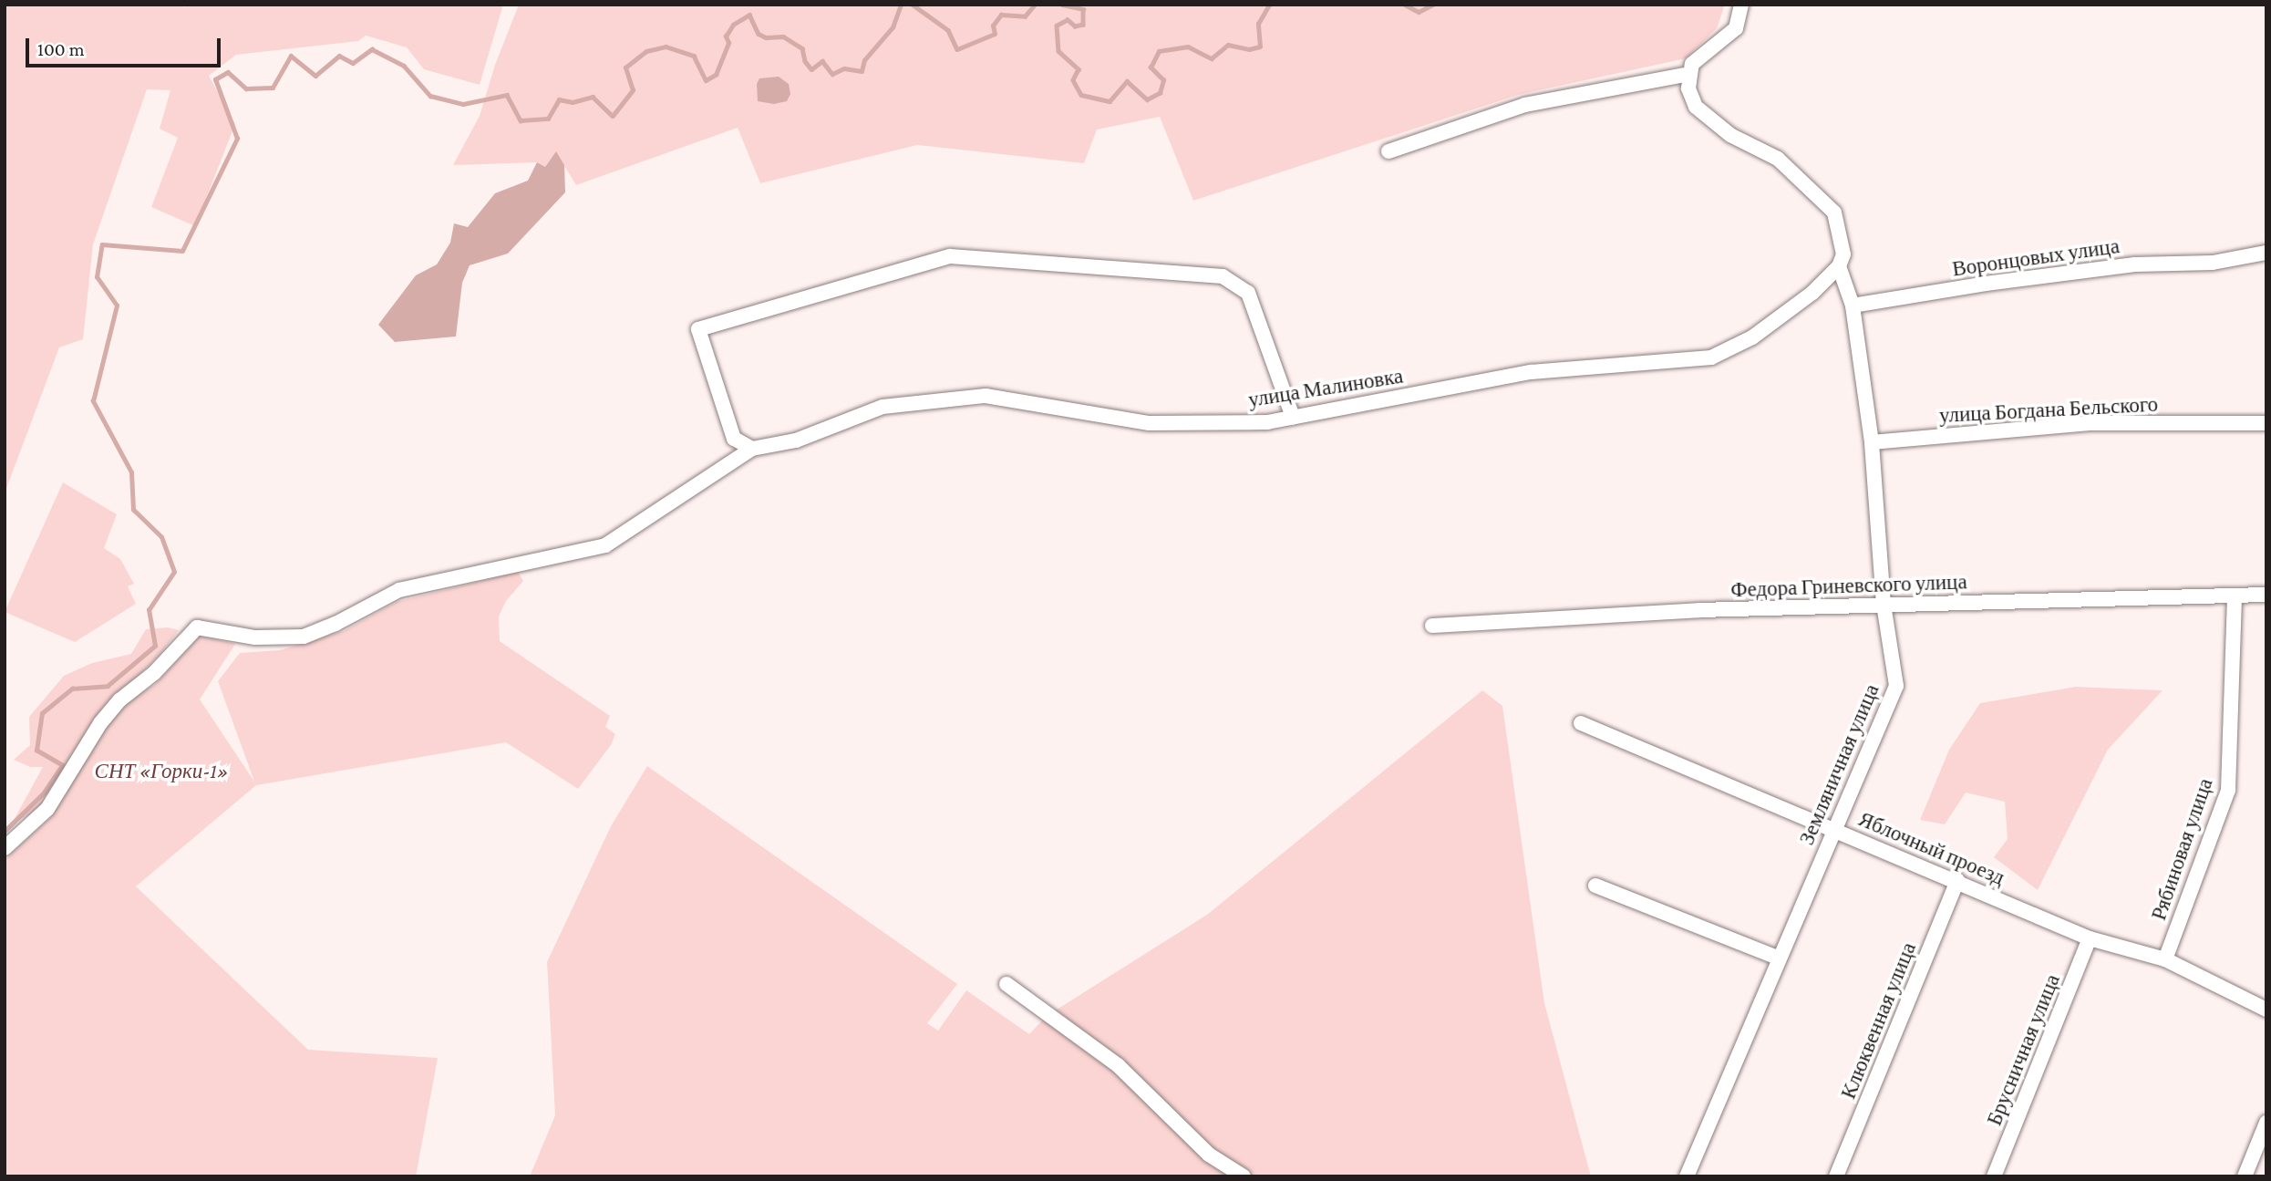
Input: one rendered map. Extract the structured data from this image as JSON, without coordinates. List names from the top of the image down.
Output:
{
  "streets": {
    "street": [
      "Воронцовых улица",
      "улица Малиновка",
      "улица Богдана Бельского",
      "Федора Гриневского улица",
      "Земляничная улица",
      "Яблочный проезд",
      "Рябиновая улица",
      "Клюквенная улица",
      "Брусничная улица"
    ]
  },
  "crossings": [
    ["Воронцовых улица", "Земляничная улица"],
    ["улица Богдана Бельского", "Земляничная улица"],
    ["Федора Гриневского улица", "Земляничная улица"],
    ["Федора Гриневского улица", "Рябиновая улица"],
    ["Земляничная улица", "Яблочный проезд"],
    ["Яблочный проезд", "Рябиновая улица"],
    ["Яблочный проезд", "Клюквенная улица"],
    ["Яблочный проезд", "Брусничная улица"]
  ],
  "parks": ["СНТ «Горки-1»"],
  "scale_bar": "100 m"
}
